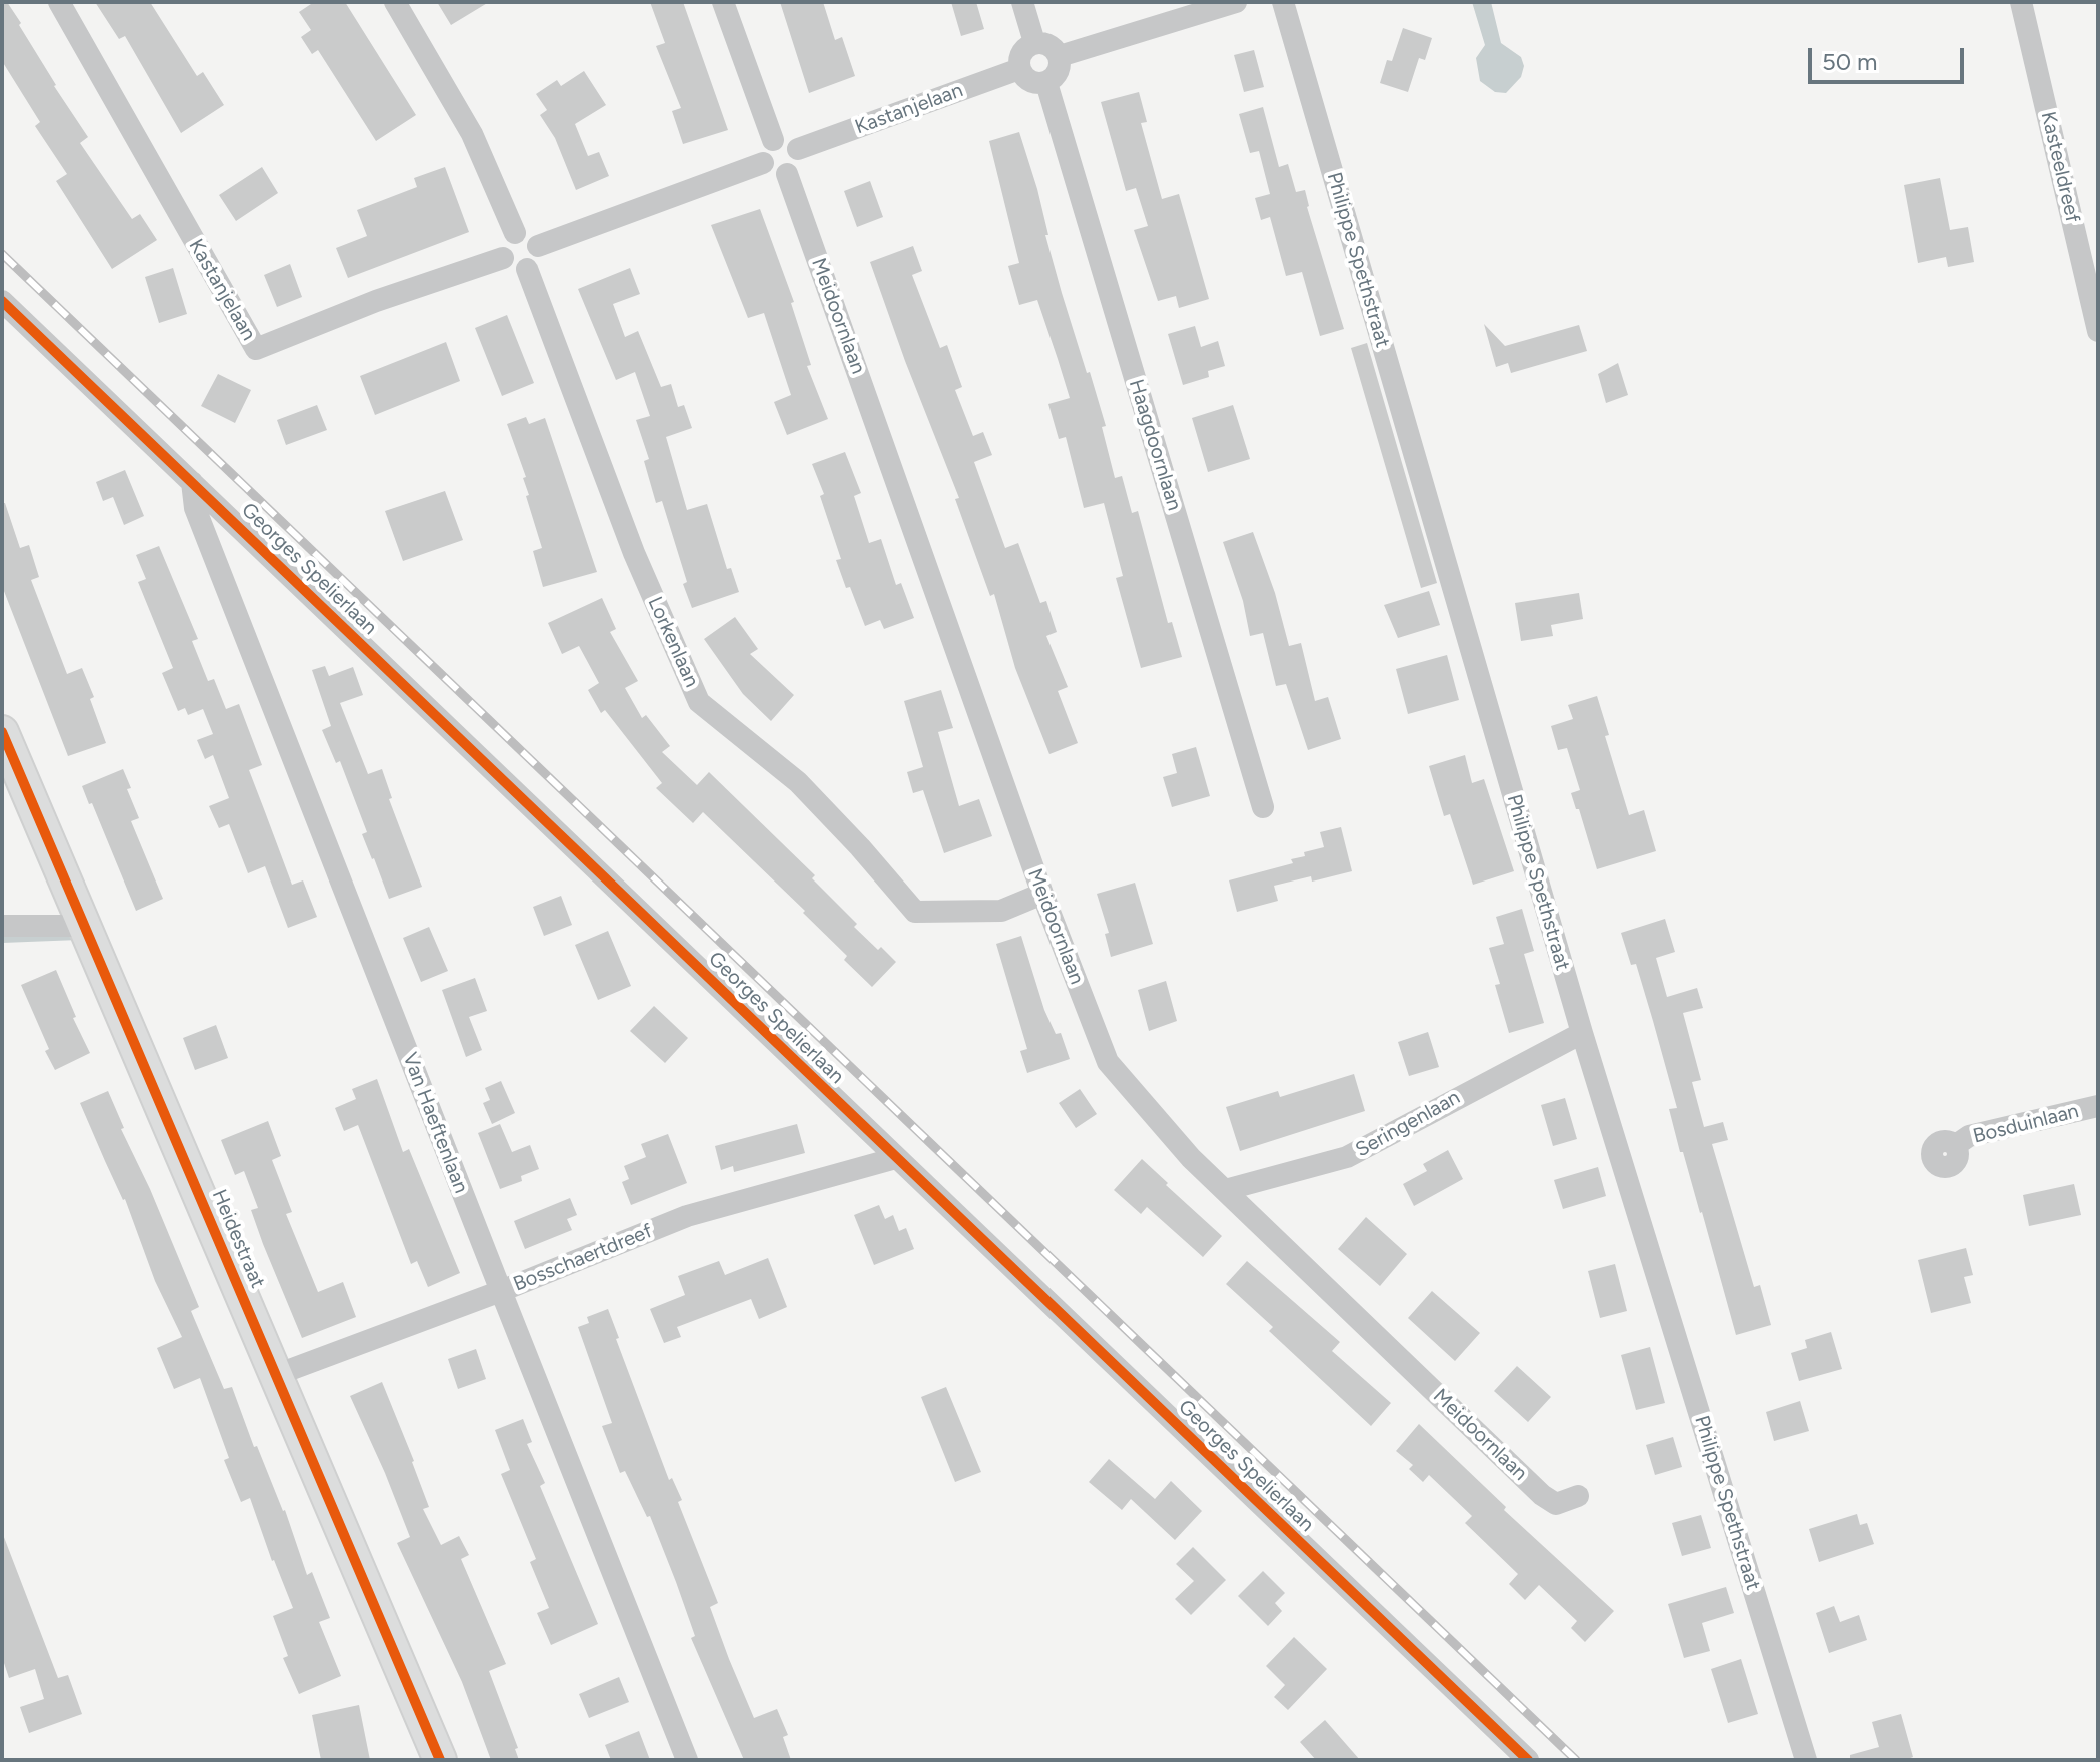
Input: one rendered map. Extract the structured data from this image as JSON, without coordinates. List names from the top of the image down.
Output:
{
  "streets": {
    "street": [
      "Kastanjelaan",
      "Kasteeldreef",
      "Philippe Spethstraat",
      "Meidoornlaan",
      "Haagdoornlaan",
      "Georges Spelierlaan",
      "Lorkenlaan",
      "Van Haeftenlaan",
      "Seringenlaan",
      "Bosduinlaan",
      "Heidestraat",
      "Bosschaertdreef"
    ]
  },
  "crossings": [
    ["Kastanjelaan", "Meidoornlaan"],
    ["Kastanjelaan", "Haagdoornlaan"],
    ["Kastanjelaan", "Lorkenlaan"],
    ["Philippe Spethstraat", "Seringenlaan"],
    ["Meidoornlaan", "Lorkenlaan"],
    ["Meidoornlaan", "Seringenlaan"],
    ["Georges Spelierlaan", "Van Haeftenlaan"],
    ["Georges Spelierlaan", "Bosschaertdreef"],
    ["Van Haeftenlaan", "Bosschaertdreef"],
    ["Heidestraat", "Bosschaertdreef"]
  ],
  "scale_bar": "50 m"
}
